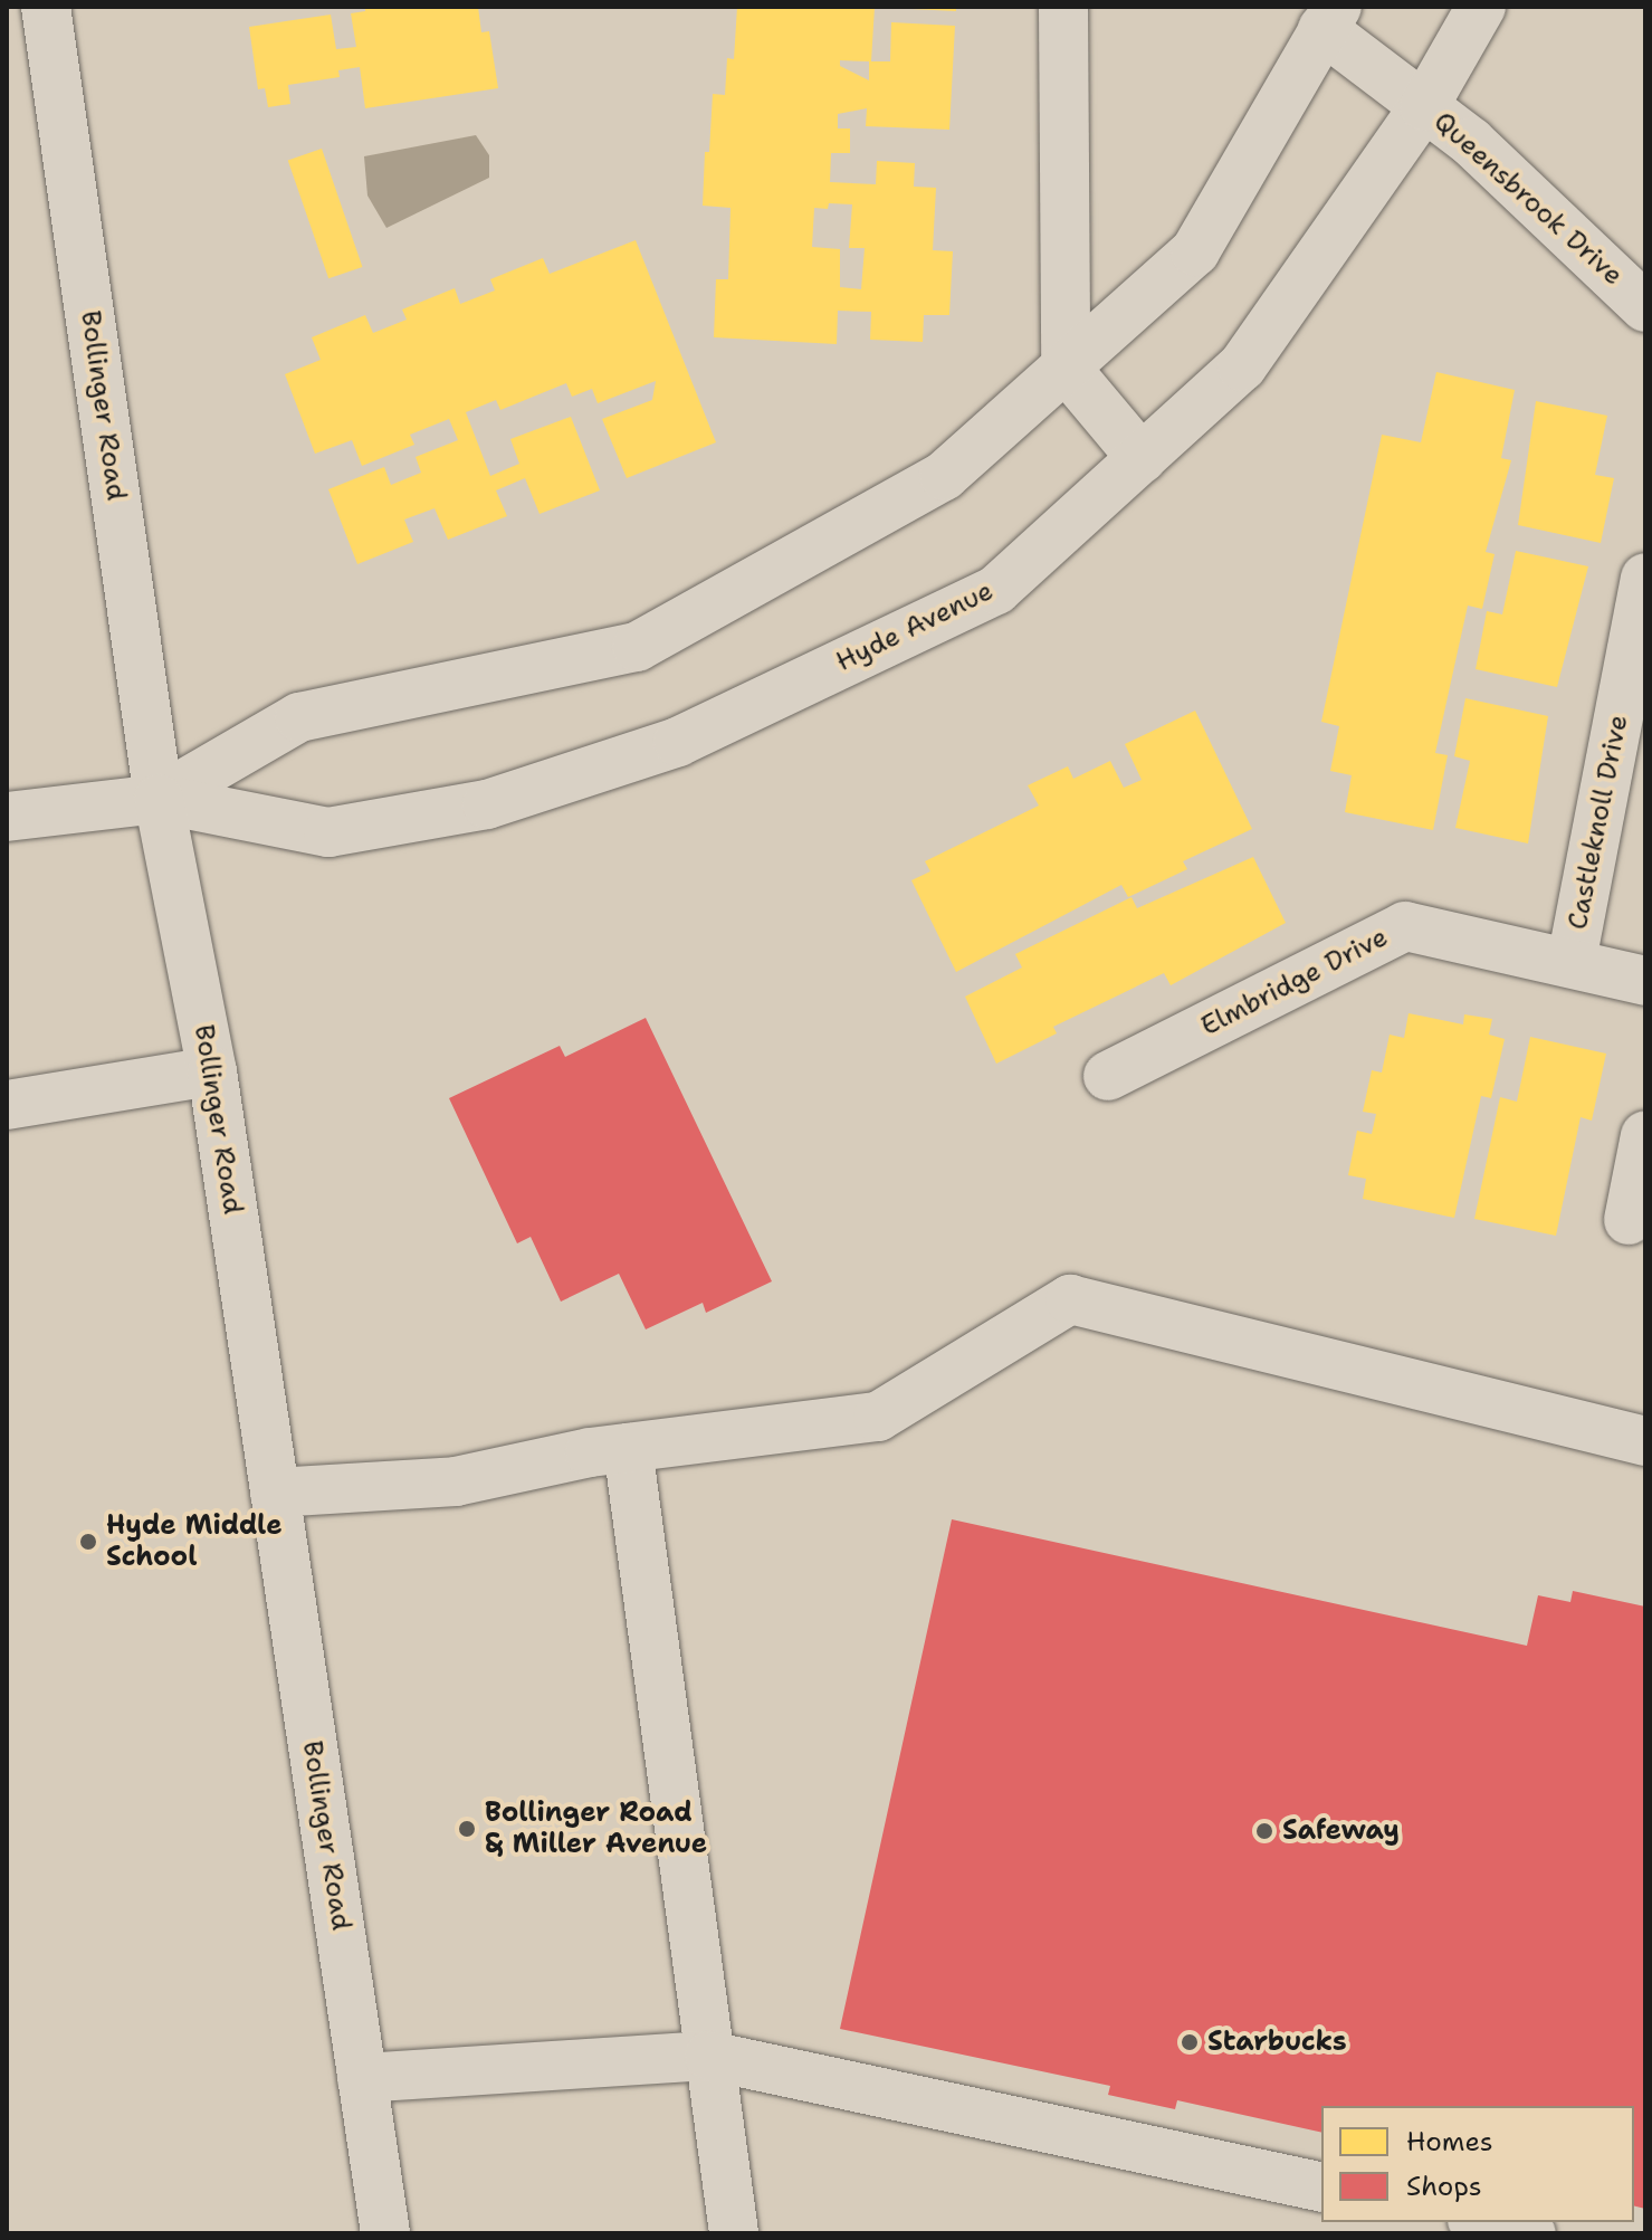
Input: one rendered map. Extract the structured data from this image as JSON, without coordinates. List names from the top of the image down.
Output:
{
  "streets": {
    "street": [
      "Queensbrook Drive",
      "Bollinger Road",
      "Hyde Avenue",
      "Castleknoll Drive",
      "Elmbridge Drive"
    ]
  },
  "crossings": [
    ["Queensbrook Drive", "Hyde Avenue"],
    ["Bollinger Road", "Hyde Avenue"],
    ["Castleknoll Drive", "Elmbridge Drive"]
  ],
  "places": [
    "Hyde Middle School",
    "Bollinger Road & Miller Avenue",
    "Safeway",
    "Starbucks"
  ],
  "legend": ["Homes", "Shops"]
}
